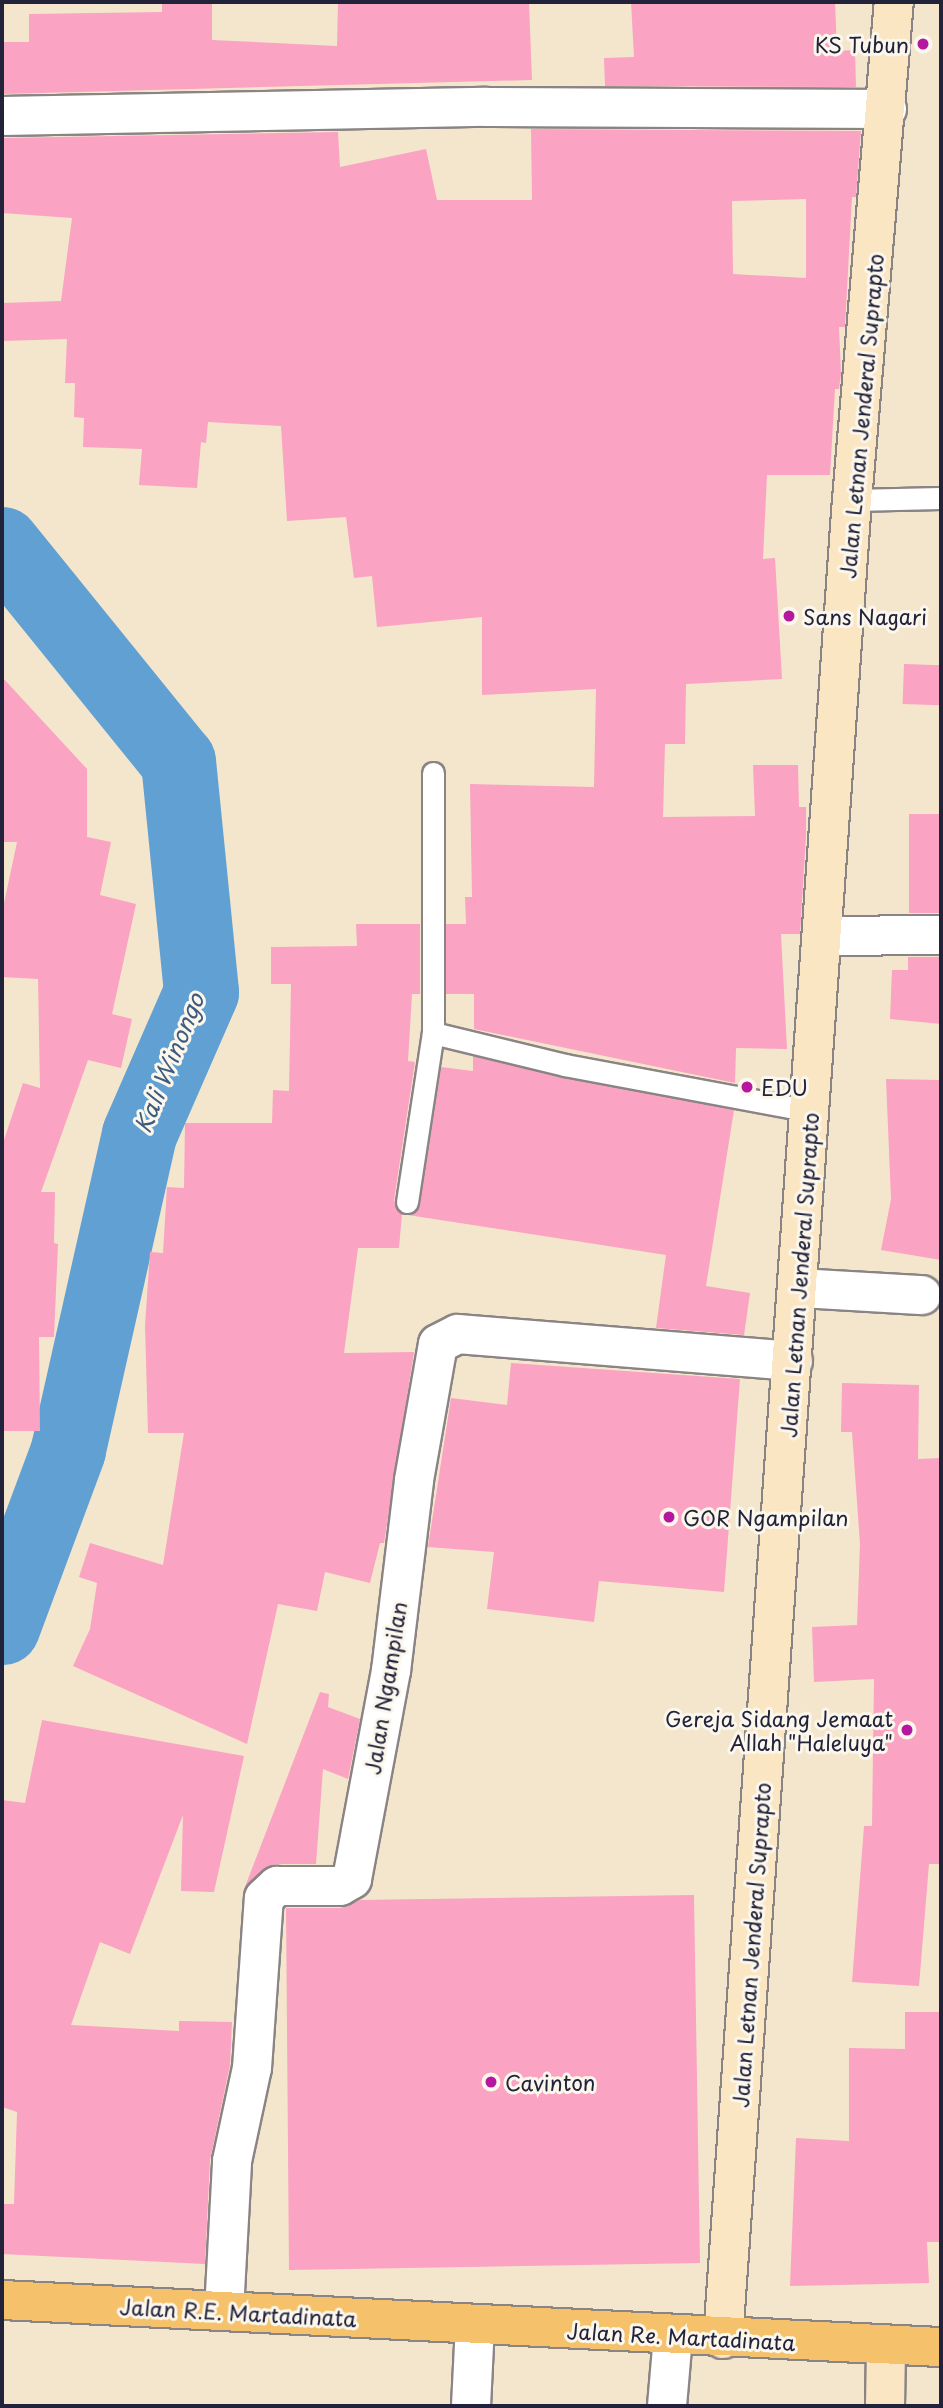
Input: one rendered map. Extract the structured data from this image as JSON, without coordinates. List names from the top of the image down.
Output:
{
  "streets": {
    "main road": ["Jalan Letnan Jenderal Suprapto", "Jalan R.E. Martadinata", "Jalan Re. Martadinata"],
    "street": ["Jalan Ngampilan"]
  },
  "crossings": [
    ["Jalan Letnan Jenderal Suprapto", "Jalan Ngampilan"],
    ["Jalan Letnan Jenderal Suprapto", "Jalan Re. Martadinata"],
    ["Jalan Ngampilan", "Jalan R.E. Martadinata"],
    ["Jalan R.E. Martadinata", "Jalan Re. Martadinata"]
  ],
  "water": ["Kali Winongo"],
  "places": [
    "KS Tubun",
    "Sans Nagari",
    "EDU",
    "GOR Ngampilan",
    "Gereja Sidang Jemaat Allah \"Haleluya\"",
    "Cavinton"
  ]
}
